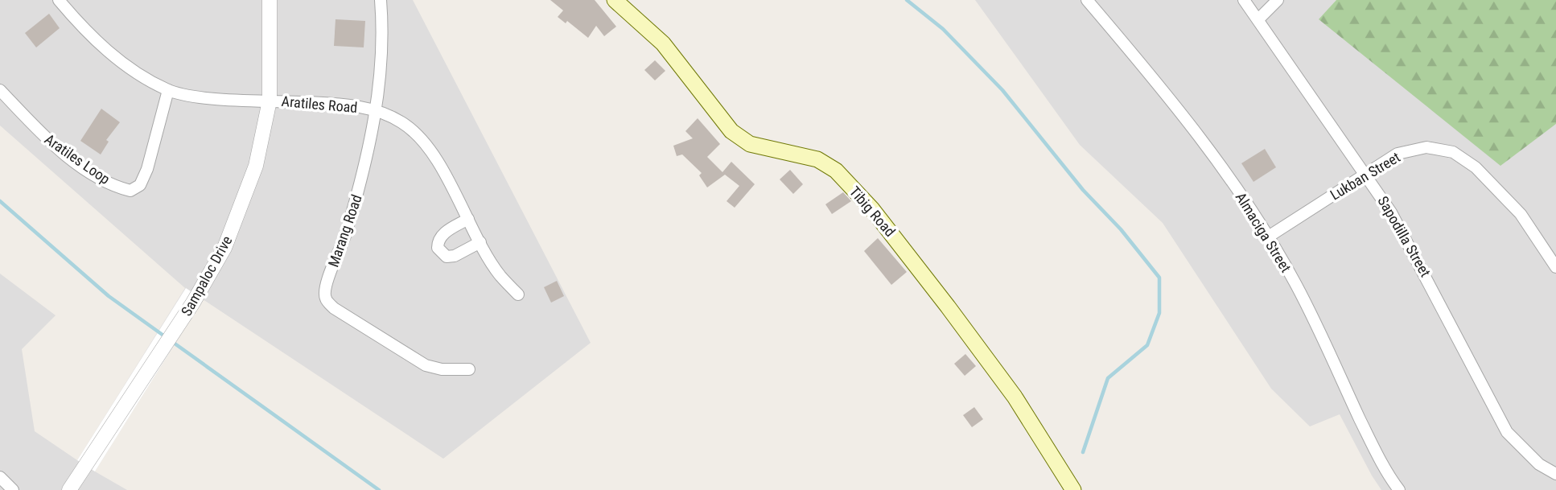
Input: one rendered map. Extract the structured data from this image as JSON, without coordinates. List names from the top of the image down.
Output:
{
  "streets": {
    "main road": ["Tibig Road"],
    "street": [
      "Aratiles Road",
      "Aratiles Loop",
      "Lukban Street",
      "Marang Road",
      "Almaciga Street",
      "Sapodilla Street",
      "Sampaloc Drive"
    ]
  },
  "crossings": [
    ["Aratiles Road", "Aratiles Loop"],
    ["Aratiles Road", "Marang Road"],
    ["Aratiles Road", "Sampaloc Drive"],
    ["Lukban Street", "Almaciga Street"],
    ["Lukban Street", "Sapodilla Street"]
  ]
}
